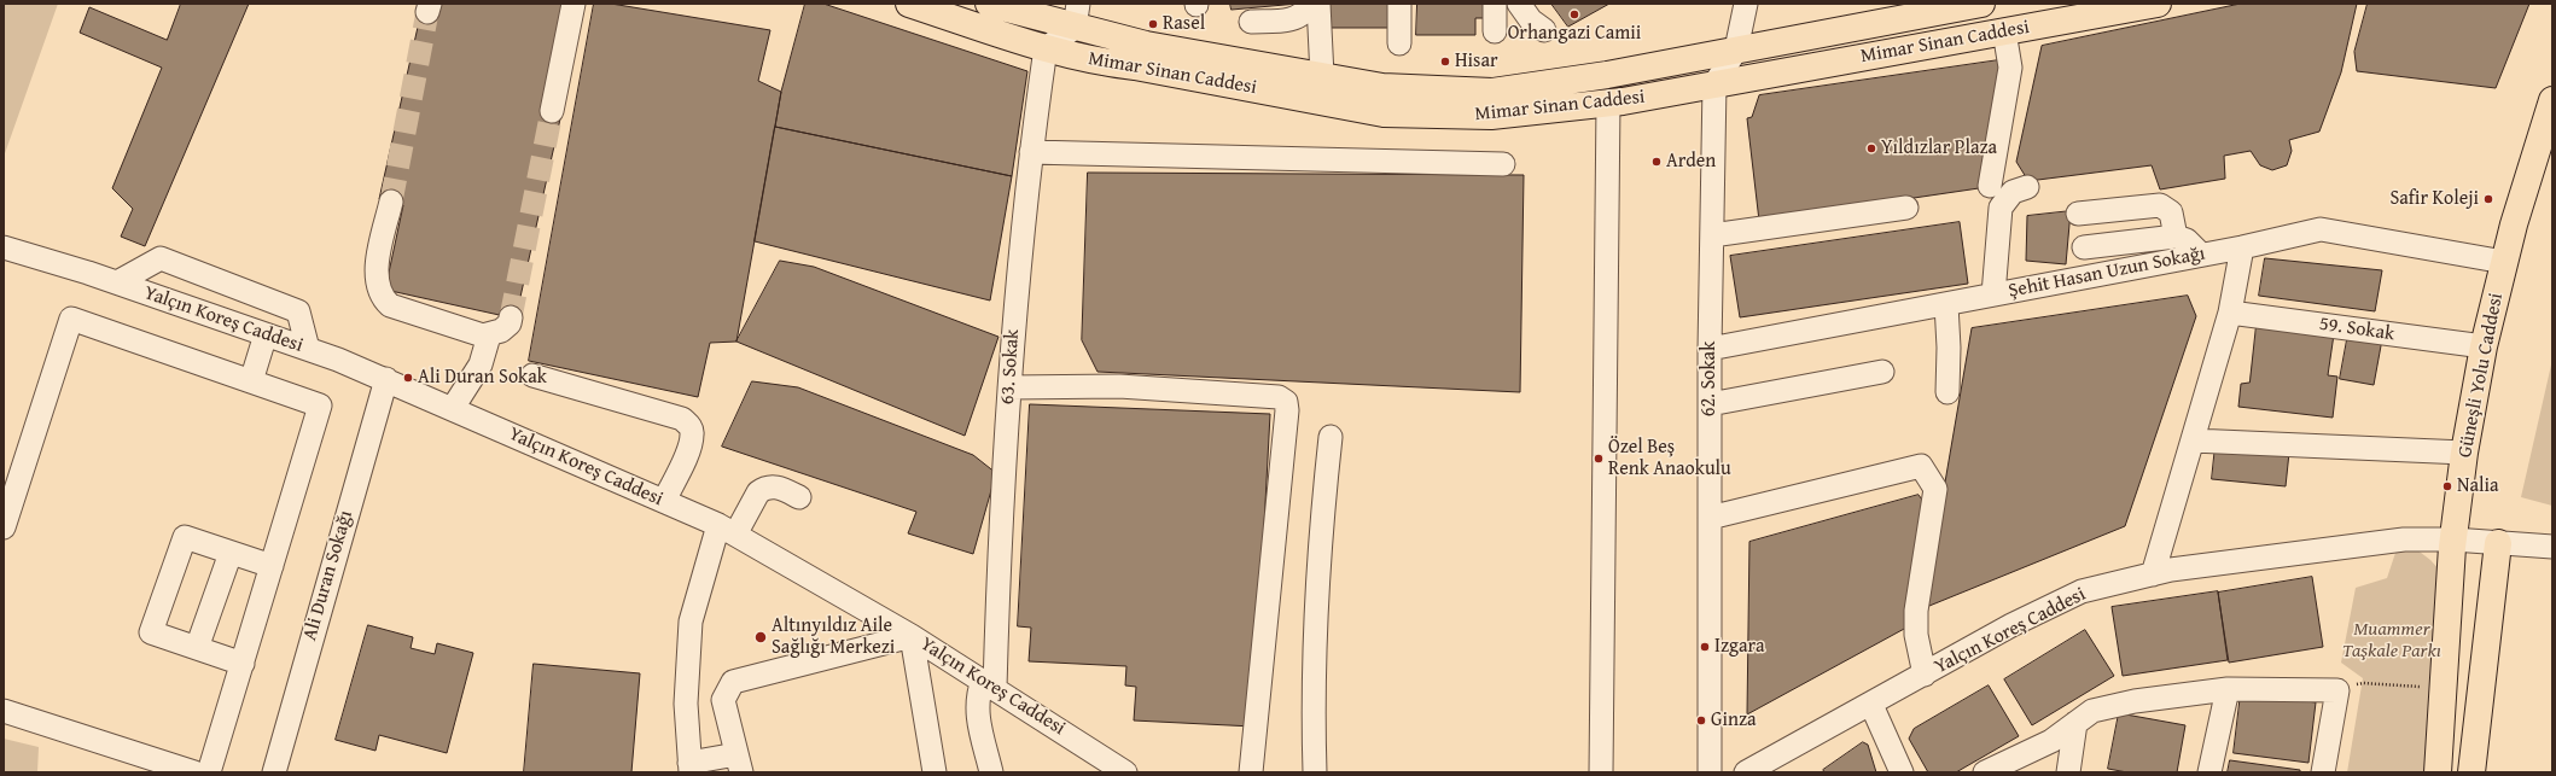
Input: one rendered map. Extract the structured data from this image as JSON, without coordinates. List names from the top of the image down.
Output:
{
  "streets": {
    "main road": ["Mimar Sinan Caddesi", "Güneşli Yolu Caddesi"],
    "street": [
      "Şehit Hasan Uzun Sokağı",
      "Yalçın Koreş Caddesi",
      "59. Sokak",
      "63. Sokak",
      "62. Sokak",
      "Ali Duran Sokağı"
    ]
  },
  "crossings": [
    ["Mimar Sinan Caddesi", "63. Sokak"],
    ["Mimar Sinan Caddesi", "62. Sokak"],
    ["Şehit Hasan Uzun Sokağı", "Güneşli Yolu Caddesi"],
    ["Şehit Hasan Uzun Sokağı", "62. Sokak"],
    ["Yalçın Koreş Caddesi", "63. Sokak"],
    ["Yalçın Koreş Caddesi", "Güneşli Yolu Caddesi"],
    ["Yalçın Koreş Caddesi", "Ali Duran Sokağı"],
    ["59. Sokak", "Güneşli Yolu Caddesi"]
  ],
  "parks": ["Muammer Taşkale Parkı"],
  "places": [
    "Orhangazi Camii",
    "Rasel",
    "Hisar",
    "Yıldızlar Plaza",
    "Arden",
    "Safir Koleji",
    "Ali Duran Sokak",
    "Özel Beş Renk Anaokulu",
    "Nalia",
    "Altınyıldız Aile Sağlığı Merkezi",
    "Izgara",
    "Ginza"
  ]
}
